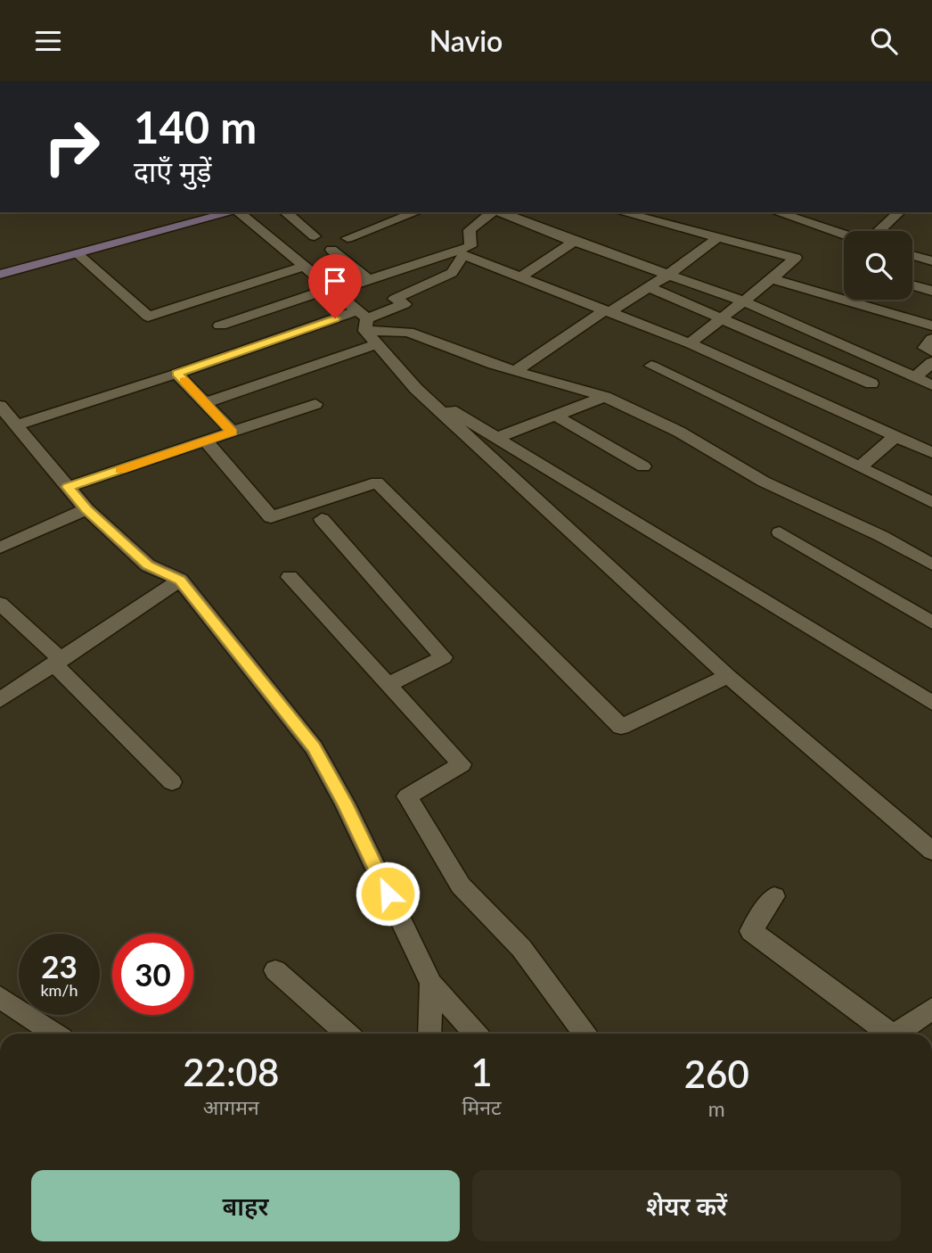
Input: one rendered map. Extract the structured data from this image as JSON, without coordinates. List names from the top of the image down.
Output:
{
  "page": {
    "header": "Navio",
    "turn": ["140 m", "दाएँ मुड़ें"],
    "speed": "23 km/h",
    "limit": "30",
    "eta": [
      "22:08",
      "आगमन",
      "1",
      "मिनट",
      "260",
      "m"
    ],
    "buttons": ["बाहर", "शेयर करें"]
  }
}
